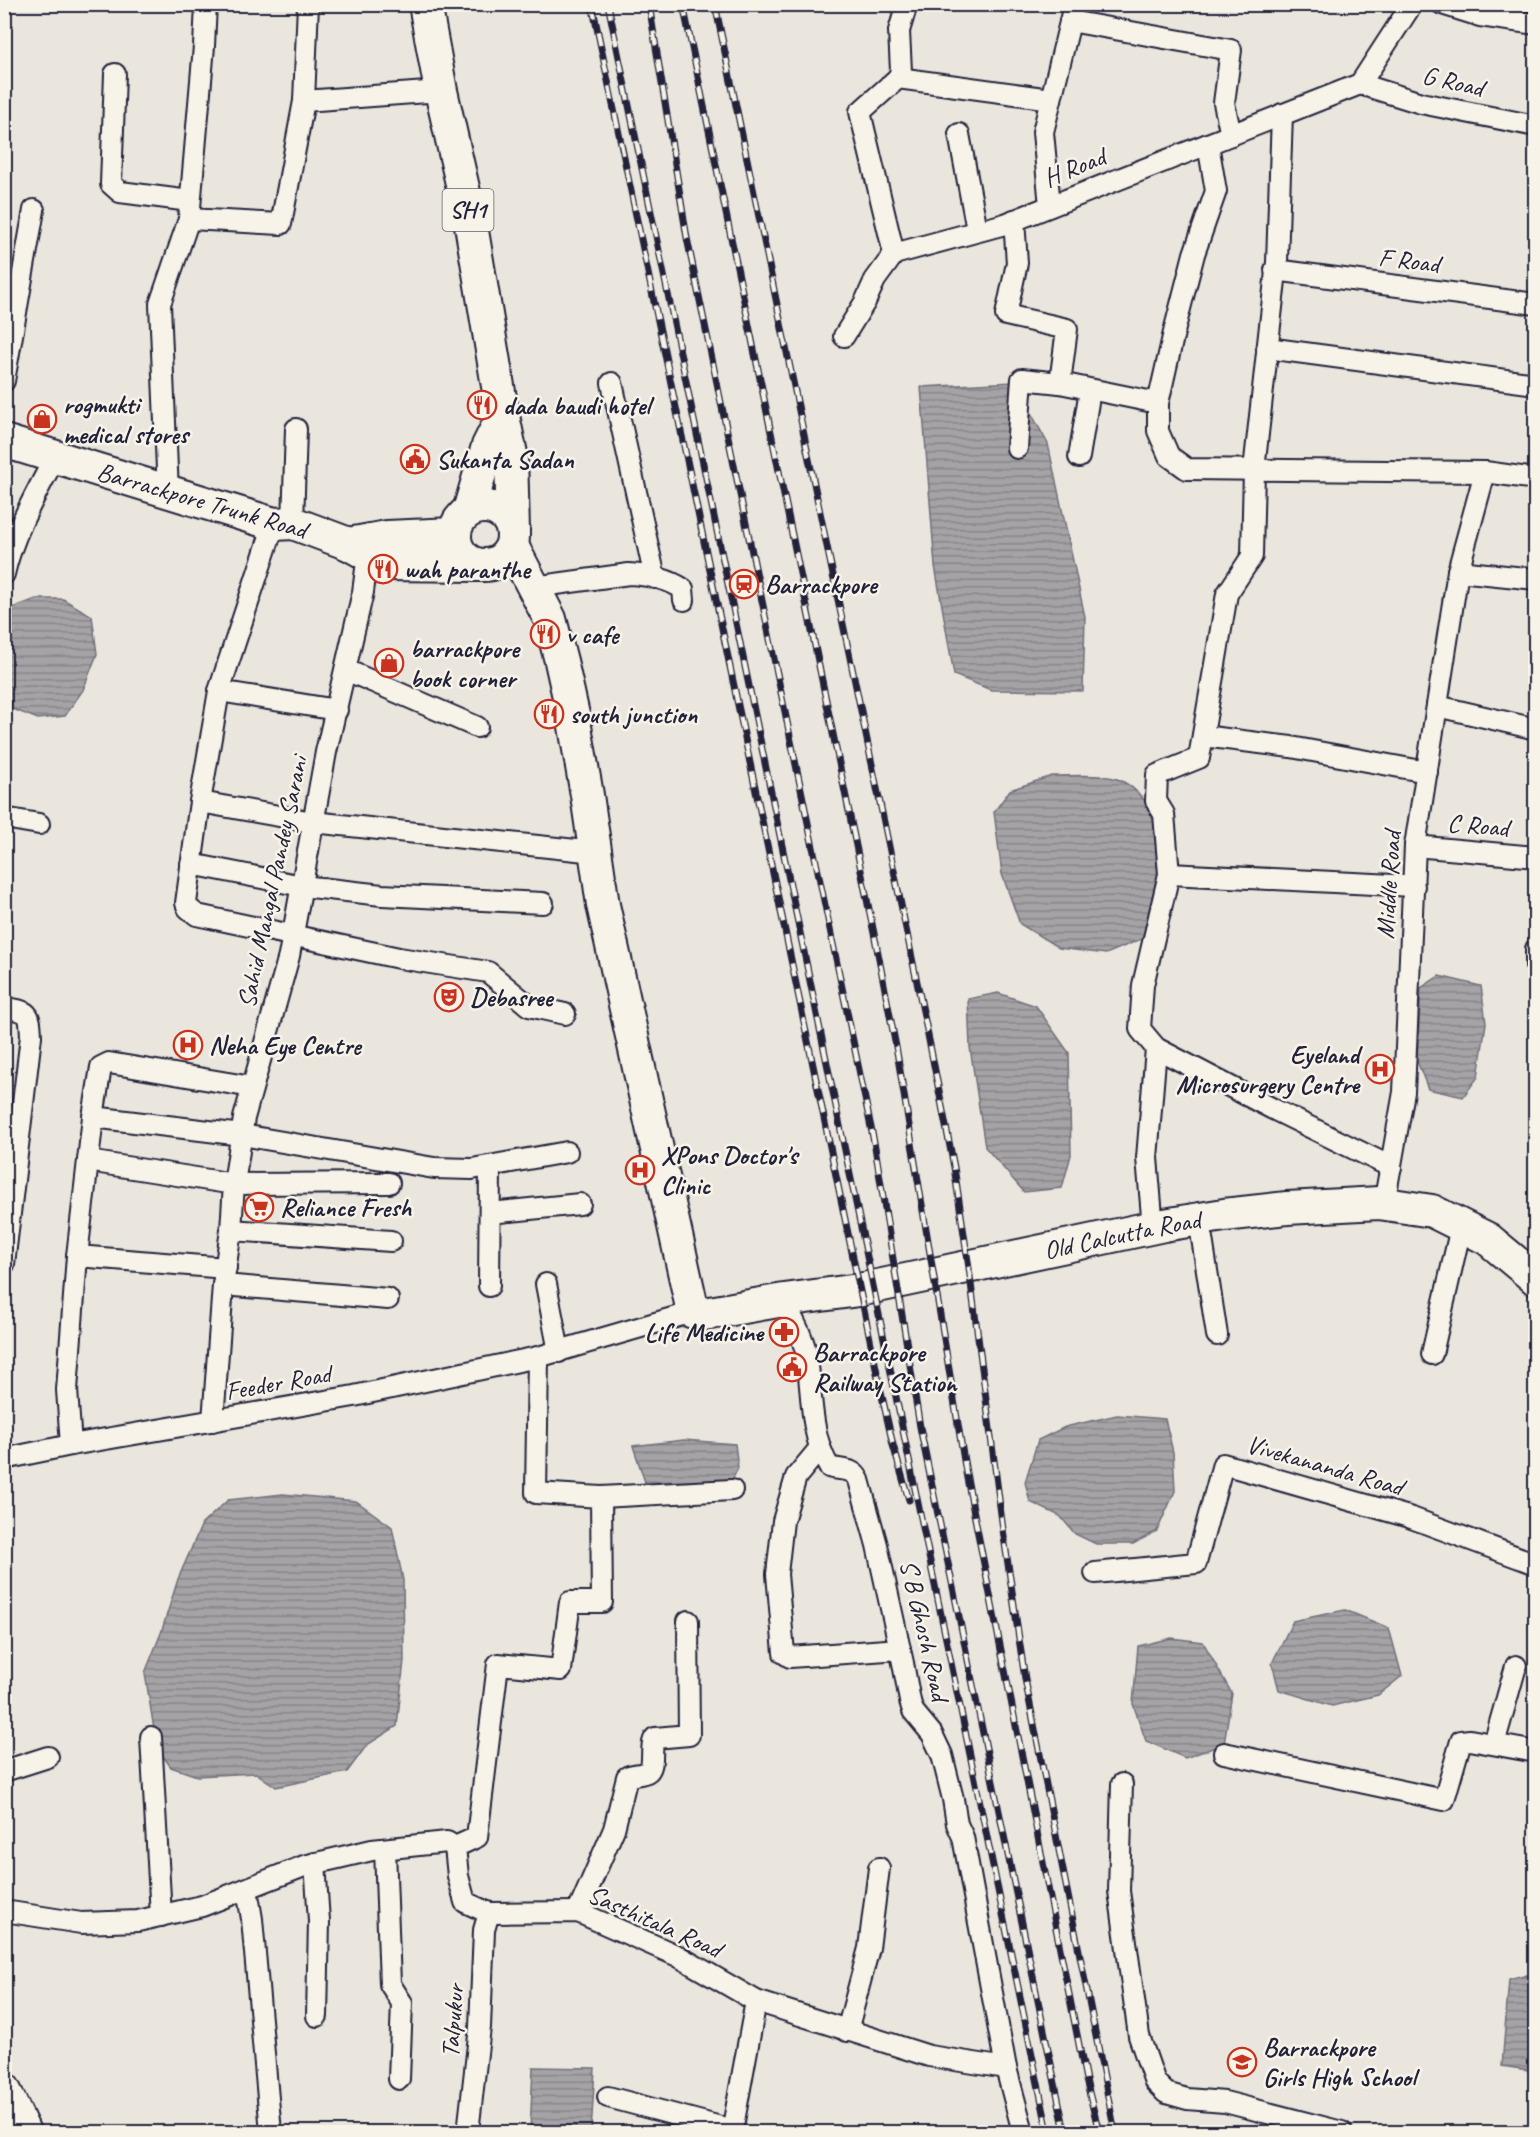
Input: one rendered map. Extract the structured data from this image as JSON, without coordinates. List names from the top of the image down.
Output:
{
  "streets": {
    "main road": ["SH1", "Barrackpore Trunk Road", "Old Calcutta Road"],
    "street": [
      "G Road",
      "H Road",
      "F Road",
      "C Road",
      "Sahid Mangal Pandey Sarani",
      "Middle Road",
      "Feeder Road",
      "Vivekananda Road",
      "S B Ghosh Road",
      "Sasthitala Road",
      "Talpukur"
    ]
  },
  "crossings": [
    ["G Road", "H Road"],
    ["SH1", "Barrackpore Trunk Road"],
    ["Barrackpore Trunk Road", "Sahid Mangal Pandey Sarani"],
    ["C Road", "Middle Road"],
    ["Sahid Mangal Pandey Sarani", "Feeder Road"],
    ["Middle Road", "Old Calcutta Road"],
    ["Old Calcutta Road", "Feeder Road"],
    ["S B Ghosh Road", "Sasthitala Road"],
    ["Sasthitala Road", "Talpukur"]
  ],
  "places": {
    "restaurant": [
      "dada baudi hotel",
      "wah paranthe",
      "v cafe",
      "south junction"
    ],
    "shop": ["rogmukti medical stores", "barrackpore book corner"],
    "public building": ["Sukanta Sadan", "Barrackpore Railway Station"],
    "station": ["Barrackpore"],
    "theatre": ["Debasree"],
    "hospital": ["Neha Eye Centre", "Eyeland Microsurgery Centre", "XPons Doctor's Clinic"],
    "supermarket": ["Reliance Fresh"],
    "pharmacy": ["Life Medicine"],
    "school or university": ["Barrackpore Girls High School"]
  }
}
